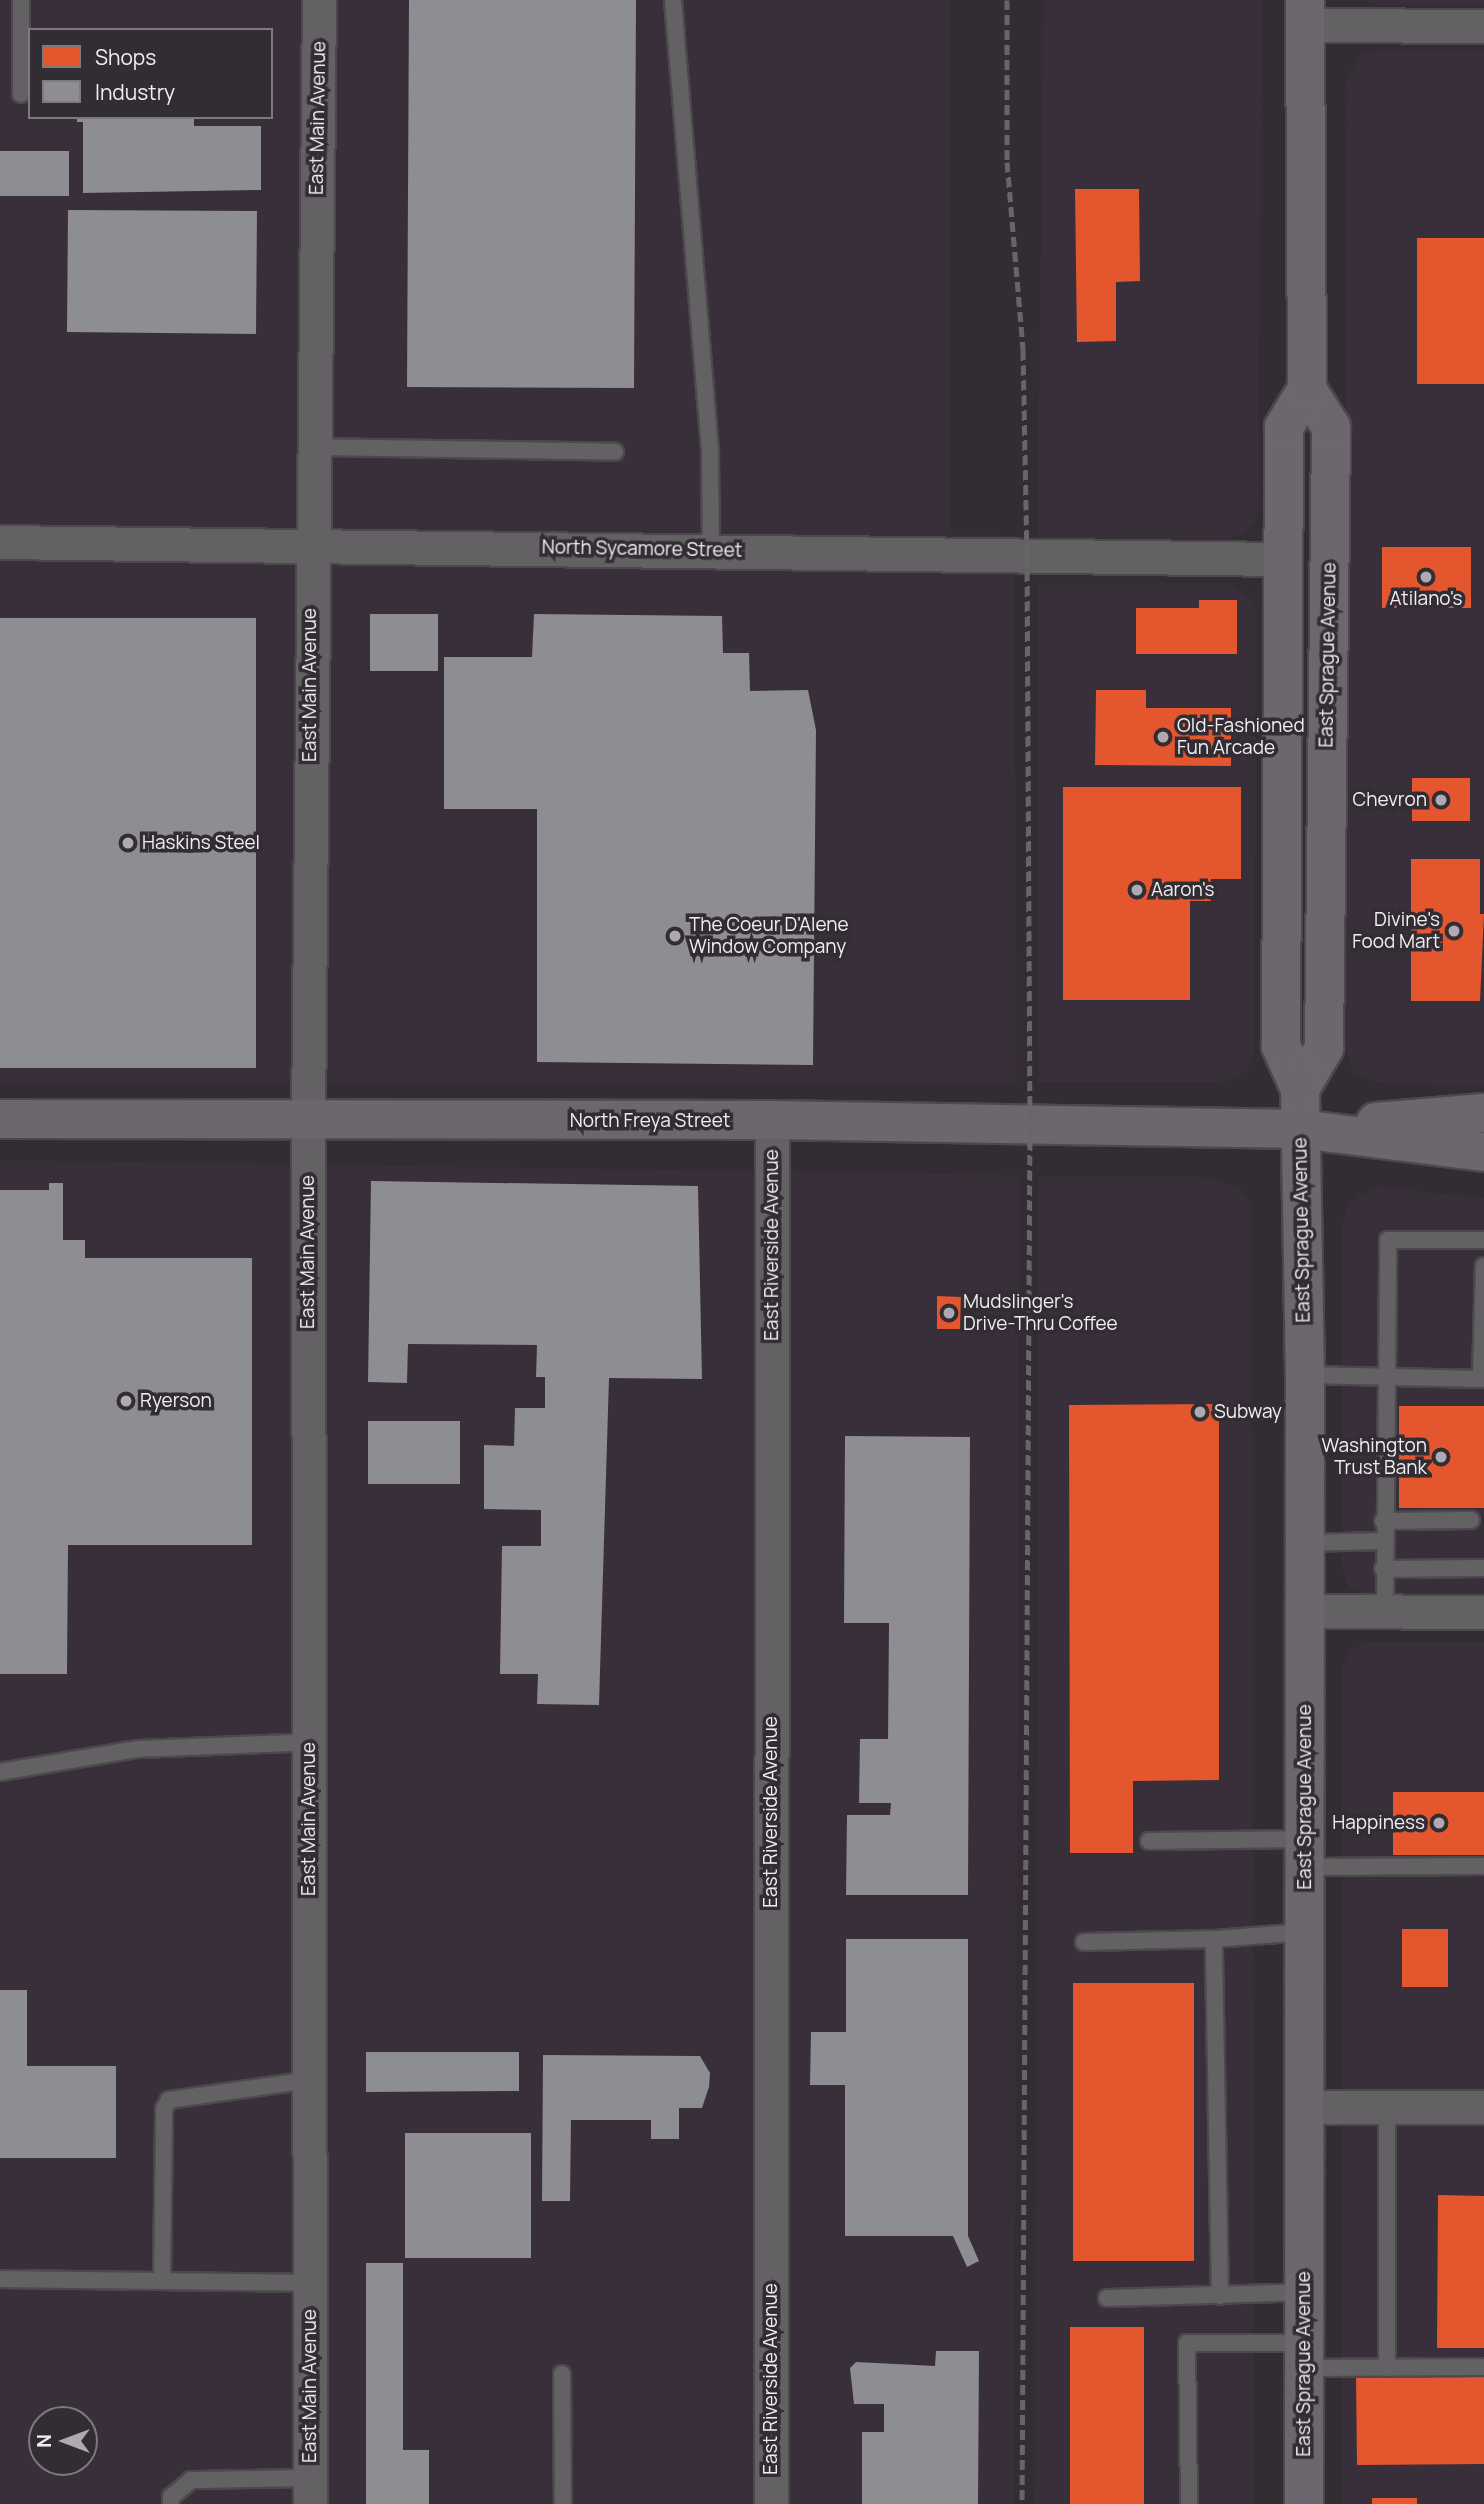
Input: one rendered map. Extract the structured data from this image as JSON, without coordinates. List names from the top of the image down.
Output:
{
  "streets": {
    "main road": ["East Sprague Avenue", "North Freya Street"],
    "street": ["East Main Avenue", "North Sycamore Street", "East Riverside Avenue"]
  },
  "crossings": [
    ["East Main Avenue", "North Sycamore Street"],
    ["East Main Avenue", "North Freya Street"],
    ["North Sycamore Street", "East Sprague Avenue"],
    ["East Sprague Avenue", "North Freya Street"],
    ["North Freya Street", "East Riverside Avenue"]
  ],
  "places": [
    "Atilano's",
    "Old-Fashioned Fun Arcade",
    "Chevron",
    "Haskins Steel",
    "Aaron's",
    "Divine's Food Mart",
    "The Coeur D'Alene Window Company",
    "Mudslinger's Drive-Thru Coffee",
    "Ryerson",
    "Subway",
    "Washington Trust Bank",
    "Happiness"
  ],
  "legend": ["Shops", "Industry"],
  "north": "left"
}
